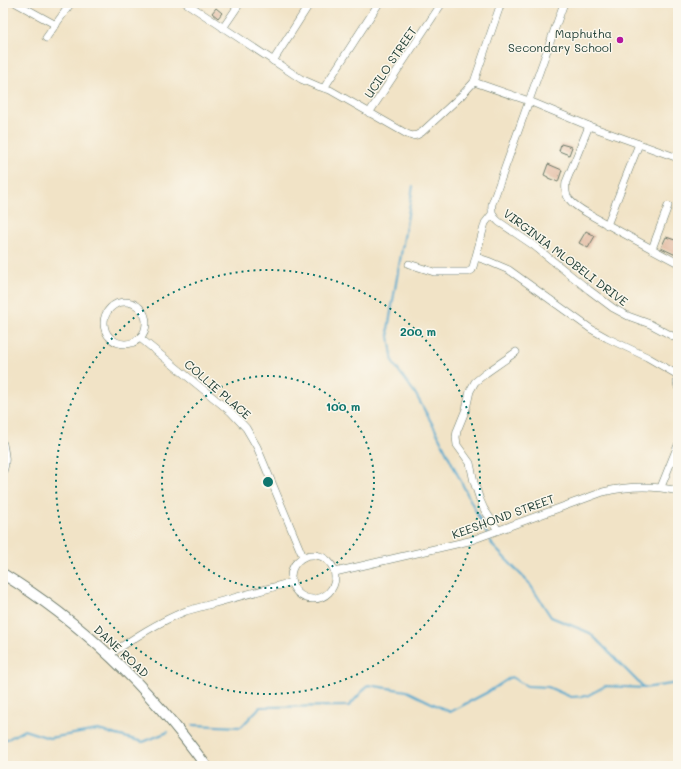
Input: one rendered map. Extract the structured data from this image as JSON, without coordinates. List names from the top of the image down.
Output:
{
  "streets": {
    "street": [
      "UCILO STREET",
      "VIRGINIA MLOBELI DRIVE",
      "COLLIE PLACE",
      "KEESHOND STREET",
      "DANE ROAD"
    ]
  },
  "crossings": [
    ["COLLIE PLACE", "KEESHOND STREET"]
  ],
  "places": ["Maphutha Secondary School"],
  "rings": ["200 m", "100 m"]
}
